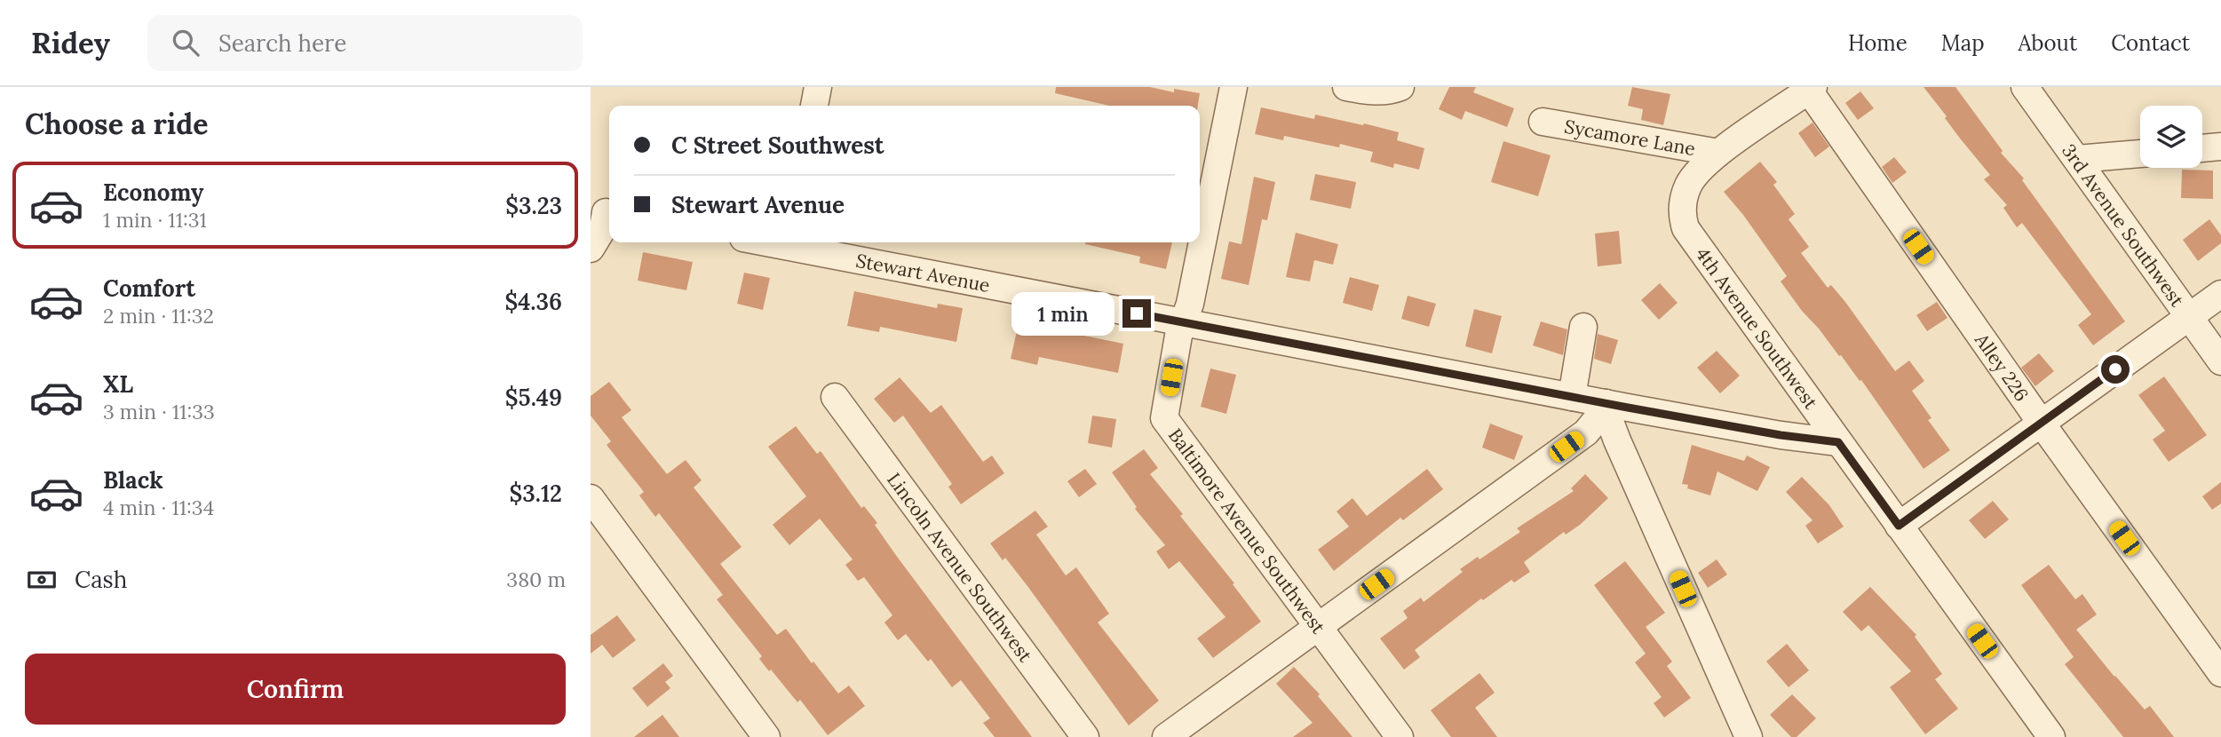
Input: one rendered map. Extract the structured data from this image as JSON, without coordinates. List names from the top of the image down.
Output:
{
  "streets": {
    "street": [
      "Sycamore Lane",
      "3rd Avenue Southwest",
      "Stewart Avenue",
      "4th Avenue Southwest",
      "Alley 226",
      "Baltimore Avenue Southwest",
      "Lincoln Avenue Southwest"
    ]
  },
  "crossings": [
    ["Sycamore Lane", "4th Avenue Southwest"],
    ["Stewart Avenue", "4th Avenue Southwest"],
    ["Stewart Avenue", "Baltimore Avenue Southwest"]
  ],
  "page": {
    "header": "Ridey",
    "search": "Search here",
    "nav": [
      "Home",
      "Map",
      "About",
      "Contact"
    ],
    "heading": "Choose a ride",
    "banner": ["C Street Southwest", "Stewart Avenue"],
    "list": [
      {
        "name": "Economy",
        "note": "1 min · 11:31",
        "value": "$3.23"
      },
      {
        "name": "Comfort",
        "note": "2 min · 11:32",
        "value": "$4.36"
      },
      {
        "name": "XL",
        "note": "3 min · 11:33",
        "value": "$5.49"
      },
      {
        "name": "Black",
        "note": "4 min · 11:34",
        "value": "$3.12"
      }
    ],
    "bubble": "1 min",
    "pay": ["Cash", "380 m"],
    "buttons": "Confirm"
  }
}
